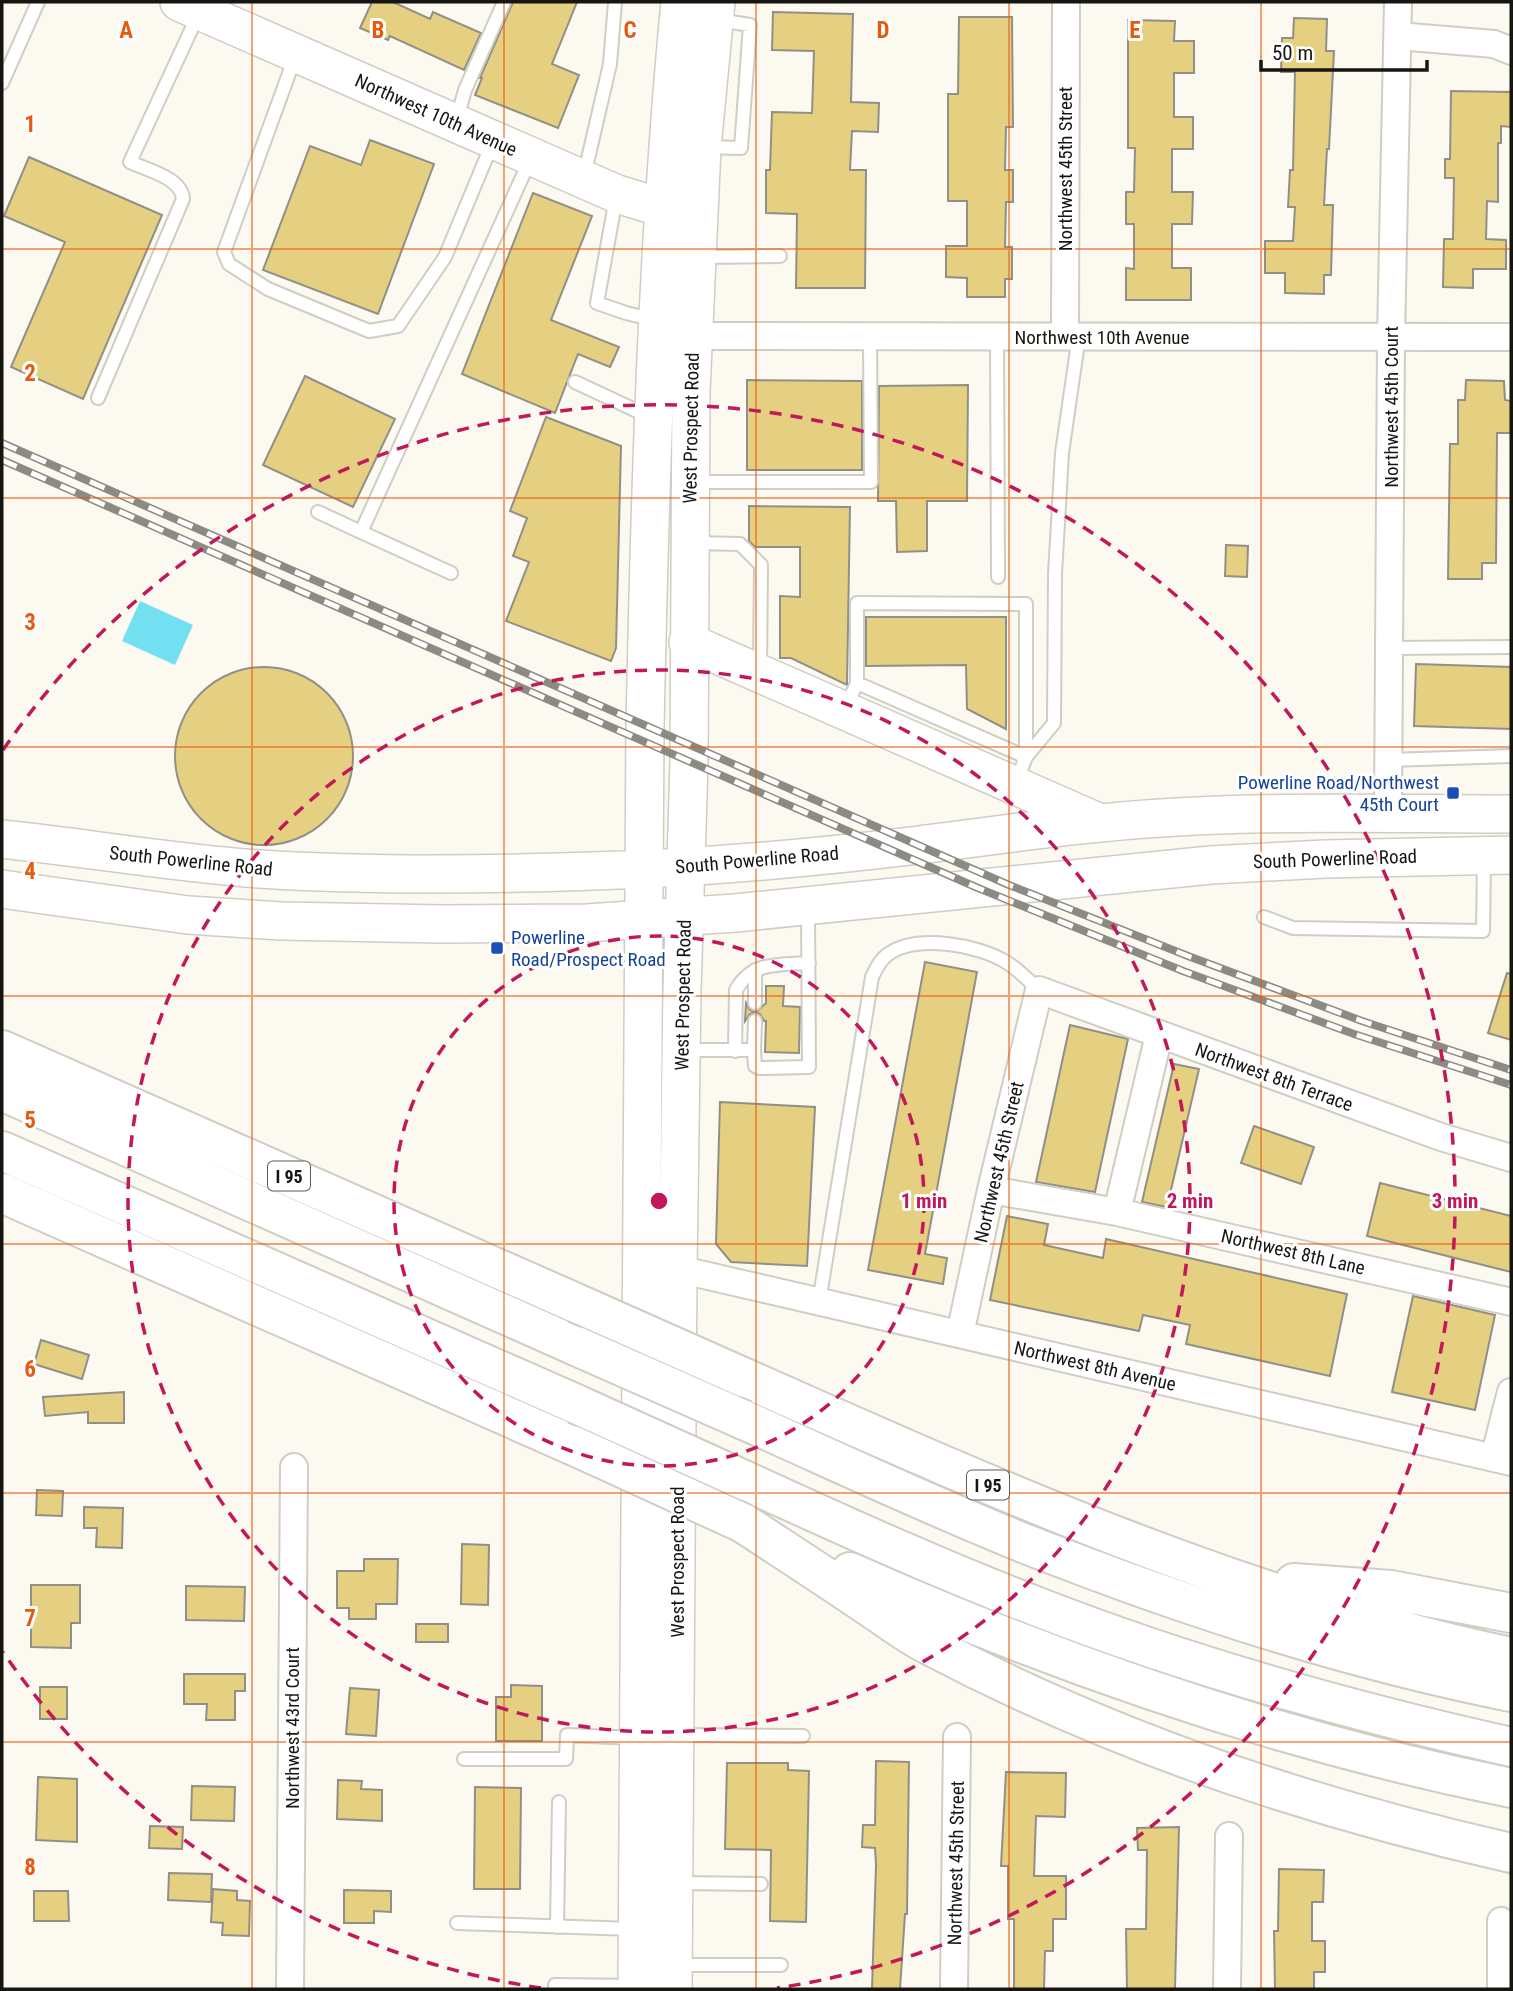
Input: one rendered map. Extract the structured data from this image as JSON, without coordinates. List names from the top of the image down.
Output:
{
  "streets": {
    "highway": ["I 95"],
    "main road": ["Northwest 10th Avenue", "West Prospect Road", "South Powerline Road"],
    "street": [
      "Northwest 45th Street",
      "Northwest 45th Court",
      "Northwest 8th Terrace",
      "Northwest 8th Lane",
      "Northwest 8th Avenue",
      "Northwest 43rd Court"
    ]
  },
  "crossings": [
    ["Northwest 10th Avenue", "Northwest 45th Street"],
    ["Northwest 10th Avenue", "Northwest 45th Court"],
    ["Northwest 10th Avenue", "West Prospect Road"],
    ["Northwest 45th Street", "Northwest 8th Terrace"],
    ["Northwest 45th Street", "Northwest 8th Lane"],
    ["Northwest 45th Street", "Northwest 8th Avenue"],
    ["Northwest 45th Court", "South Powerline Road"],
    ["West Prospect Road", "South Powerline Road"],
    ["West Prospect Road", "Northwest 8th Avenue"]
  ],
  "places": {
    "transit": ["Powerline Road/Northwest 45th Court", "Powerline Road/Prospect Road"]
  },
  "scale_bar": "50 m",
  "grid": {
    "columns": [
      "A",
      "B",
      "C",
      "D",
      "E"
    ],
    "rows": [
      "1",
      "2",
      "3",
      "4",
      "5",
      "6",
      "7",
      "8"
    ]
  },
  "rings": ["1 min", "2 min", "3 min"]
}
